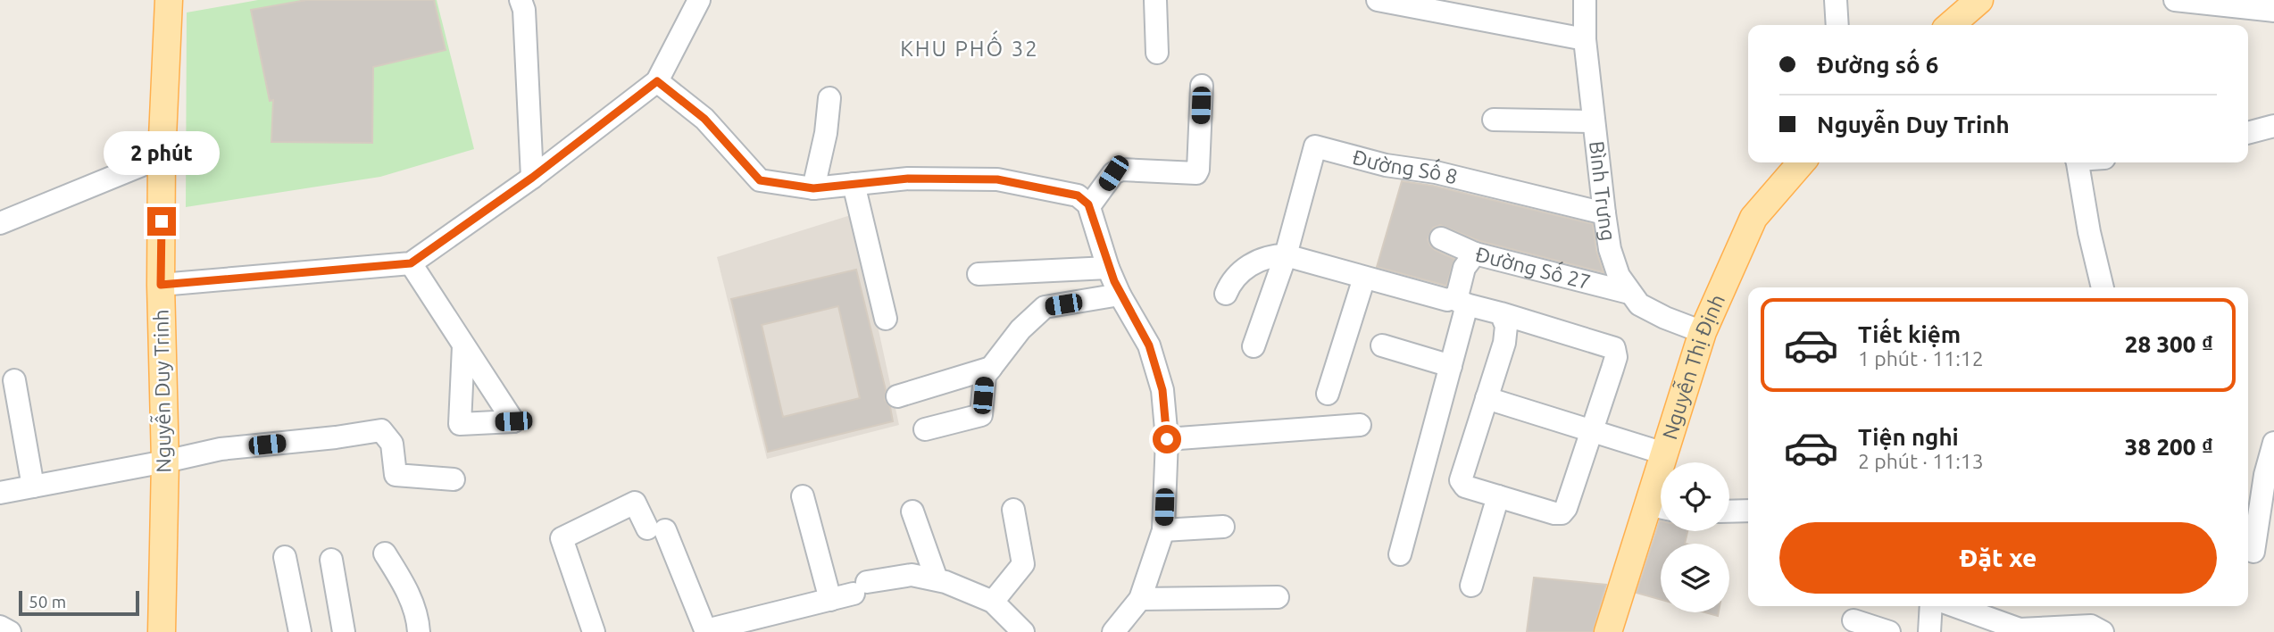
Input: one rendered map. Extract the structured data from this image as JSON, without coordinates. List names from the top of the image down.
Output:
{
  "streets": {
    "main road": ["Nguyễn Thị Định", "Nguyễn Duy Trinh"],
    "street": ["Đường Số 8", "Bình Trưng", "Đường Số 27"]
  },
  "crossings": [
    ["Đường Số 8", "Bình Trưng"],
    ["Bình Trưng", "Đường Số 27"],
    ["Bình Trưng", "Nguyễn Thị Định"]
  ],
  "districts": ["KHU PHỐ 32"],
  "scale_bar": "50 m",
  "page": {
    "banner": ["Đường số 6", "Nguyễn Duy Trinh"],
    "bubble": "2 phút",
    "list": [
      {
        "name": "Tiết kiệm",
        "note": "1 phút · 11:12",
        "value": "28 300 ₫"
      },
      {
        "name": "Tiện nghi",
        "note": "2 phút · 11:13",
        "value": "38 200 ₫"
      }
    ],
    "buttons": "Đặt xe",
    "scale": "50 m"
  }
}
